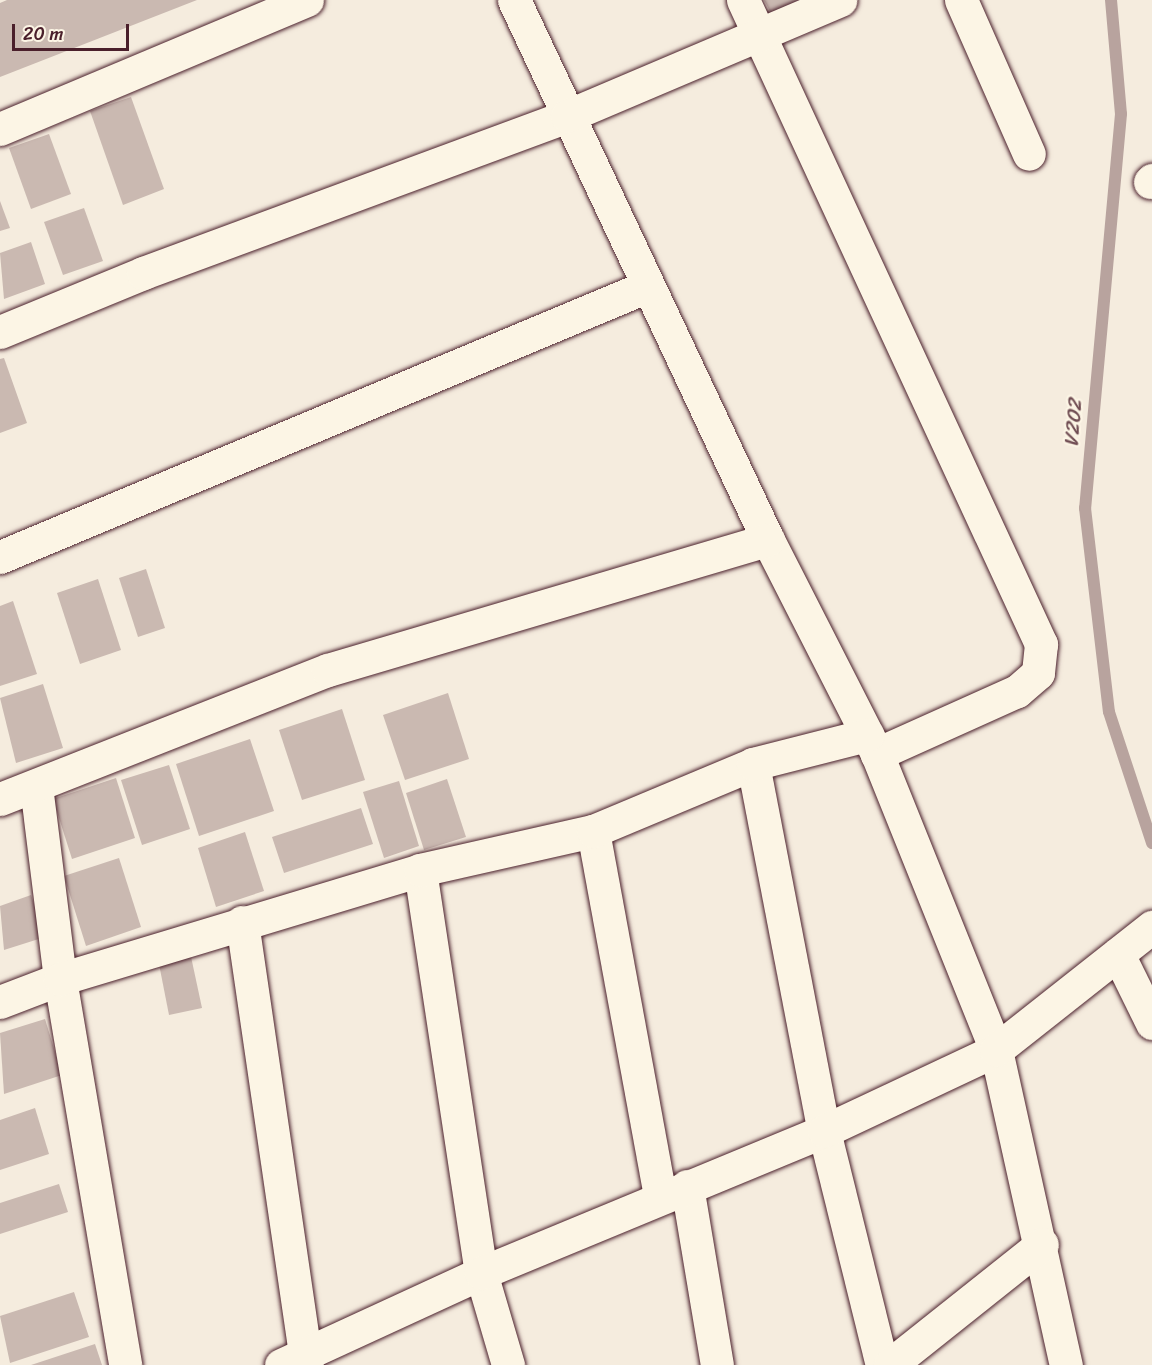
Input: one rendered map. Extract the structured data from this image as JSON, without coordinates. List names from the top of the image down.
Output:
{
  "water": ["V202"],
  "scale_bar": "20 m"
}
